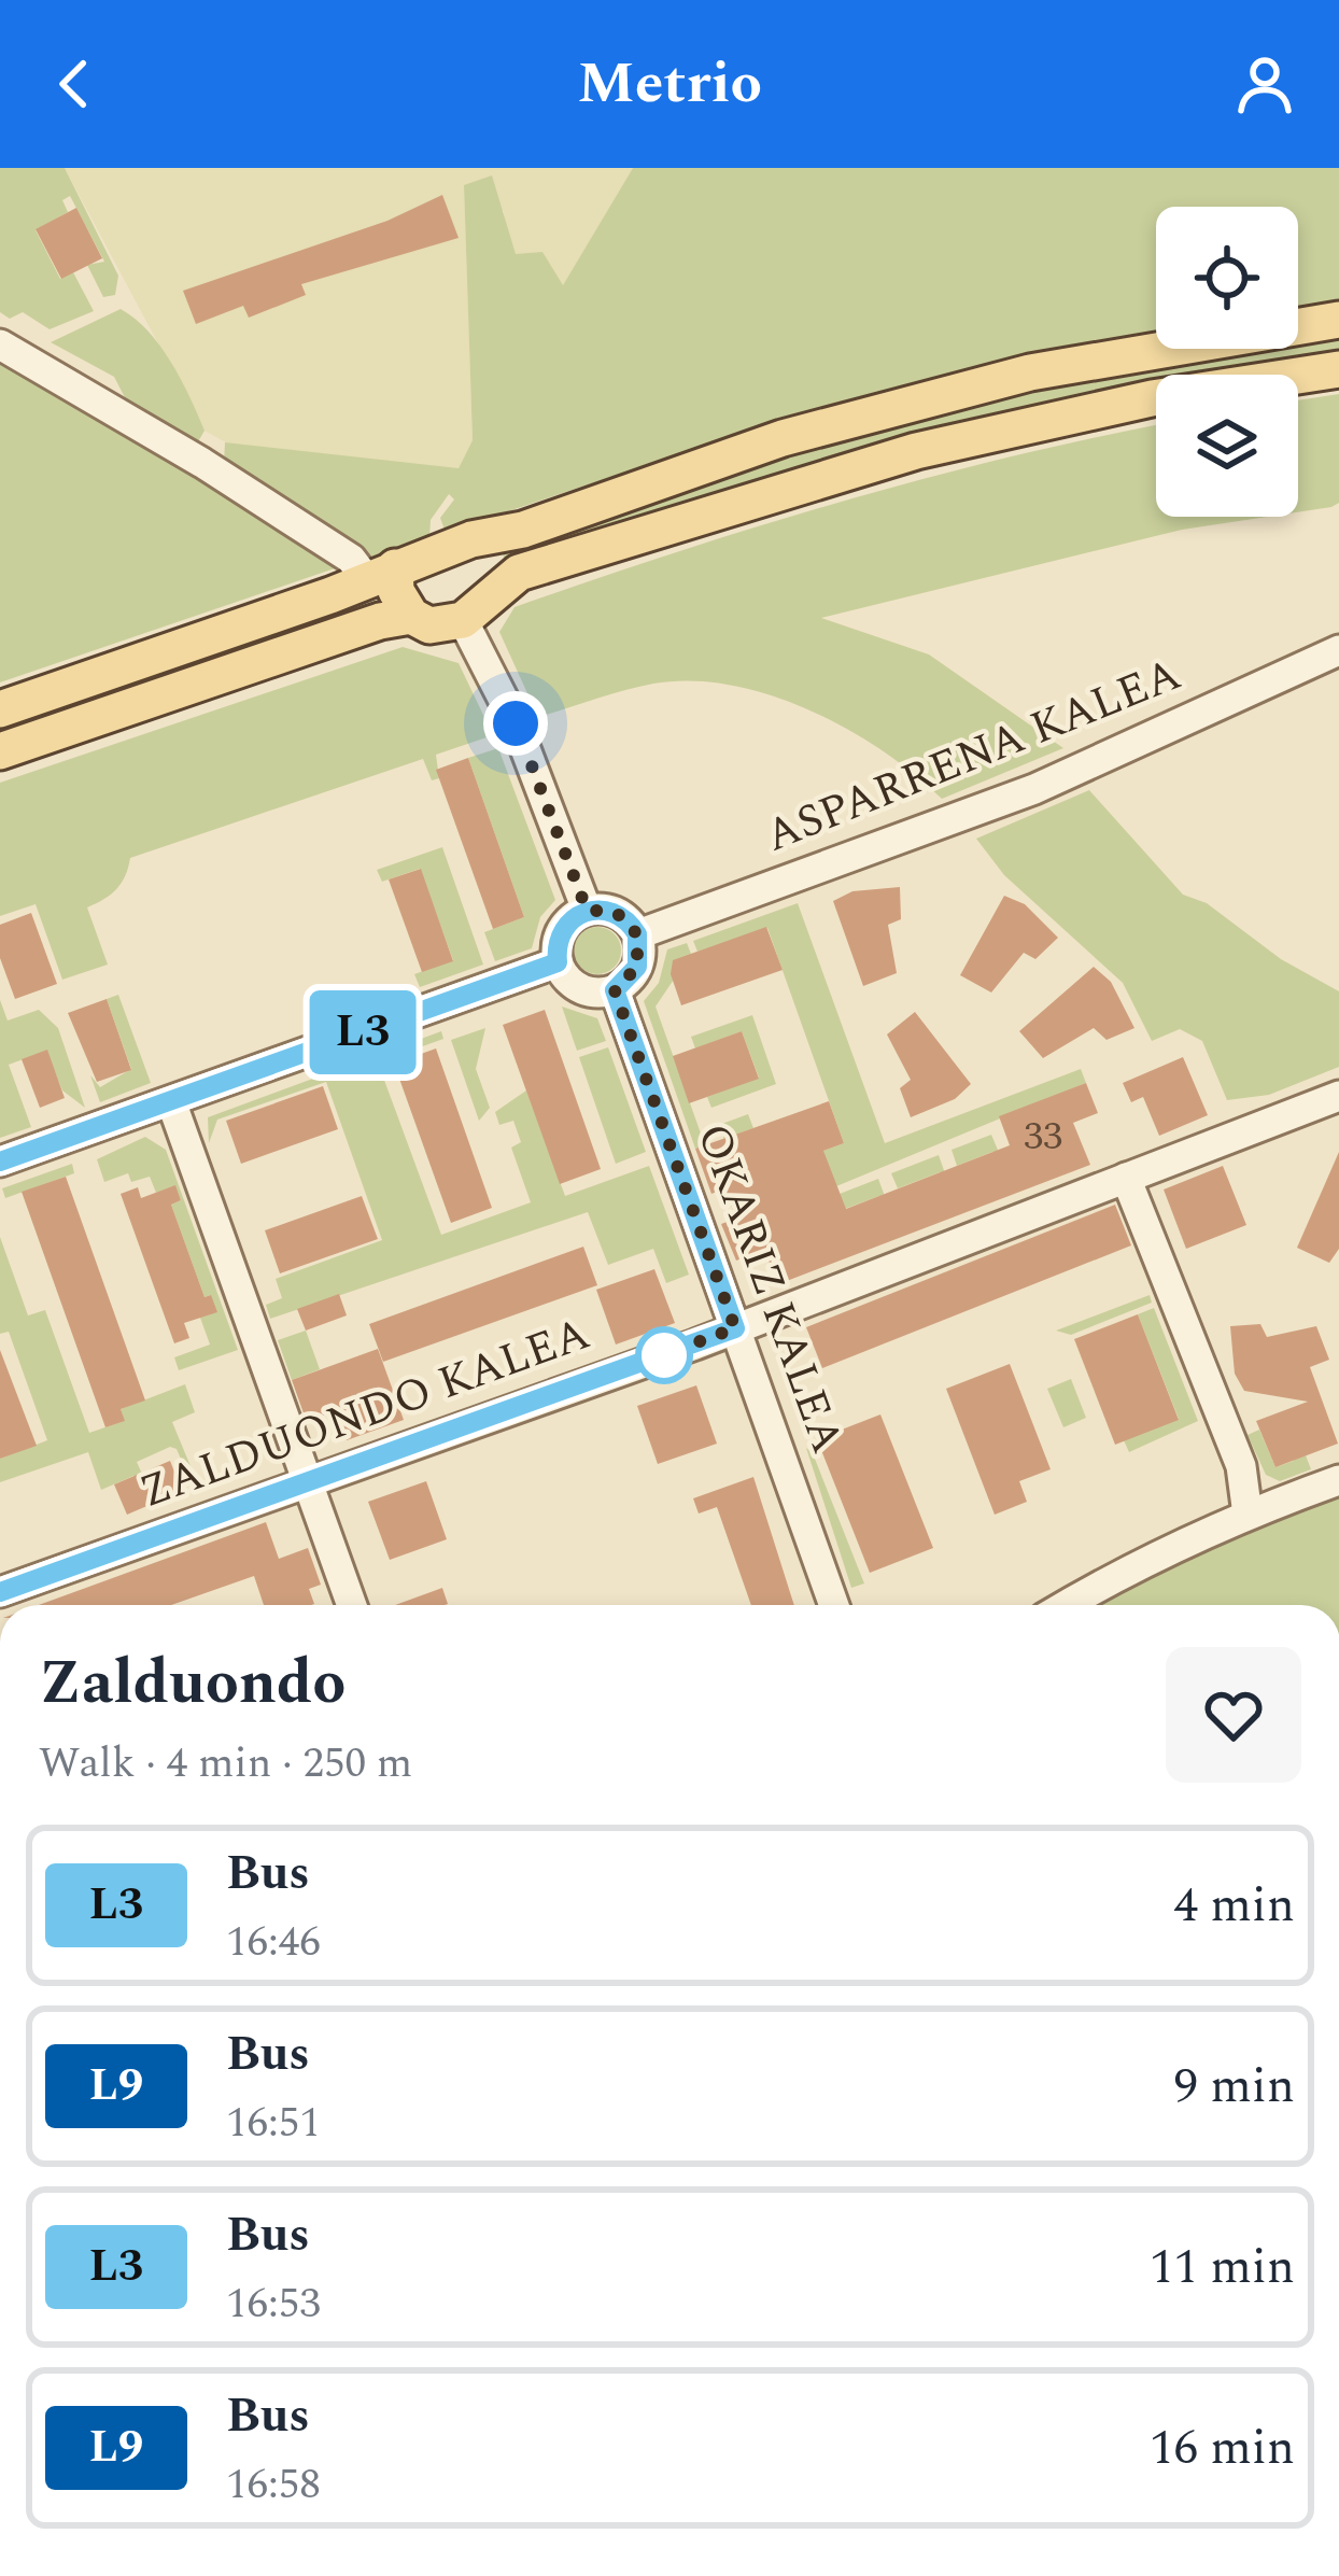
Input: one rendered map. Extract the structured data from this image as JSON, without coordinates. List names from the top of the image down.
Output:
{
  "streets": {
    "street": ["ASPARRENA KALEA", "OKARIZ KALEA", "ZALDUONDO KALEA"]
  },
  "crossings": [
    ["ASPARRENA KALEA", "OKARIZ KALEA"],
    ["OKARIZ KALEA", "ZALDUONDO KALEA"]
  ],
  "lines": ["bus line L3"],
  "house_numbers": ["33"],
  "page": {
    "header": "Metrio",
    "on_map": "L3",
    "heading": ["Zalduondo", "Walk · 4 min · 250 m"],
    "list": [
      {
        "mark": "L3",
        "name": "Bus",
        "note": "16:46",
        "value": "4 min"
      },
      {
        "mark": "L9",
        "name": "Bus",
        "note": "16:51",
        "value": "9 min"
      },
      {
        "mark": "L3",
        "name": "Bus",
        "note": "16:53",
        "value": "11 min"
      },
      {
        "mark": "L9",
        "name": "Bus",
        "note": "16:58",
        "value": "16 min"
      }
    ]
  }
}
